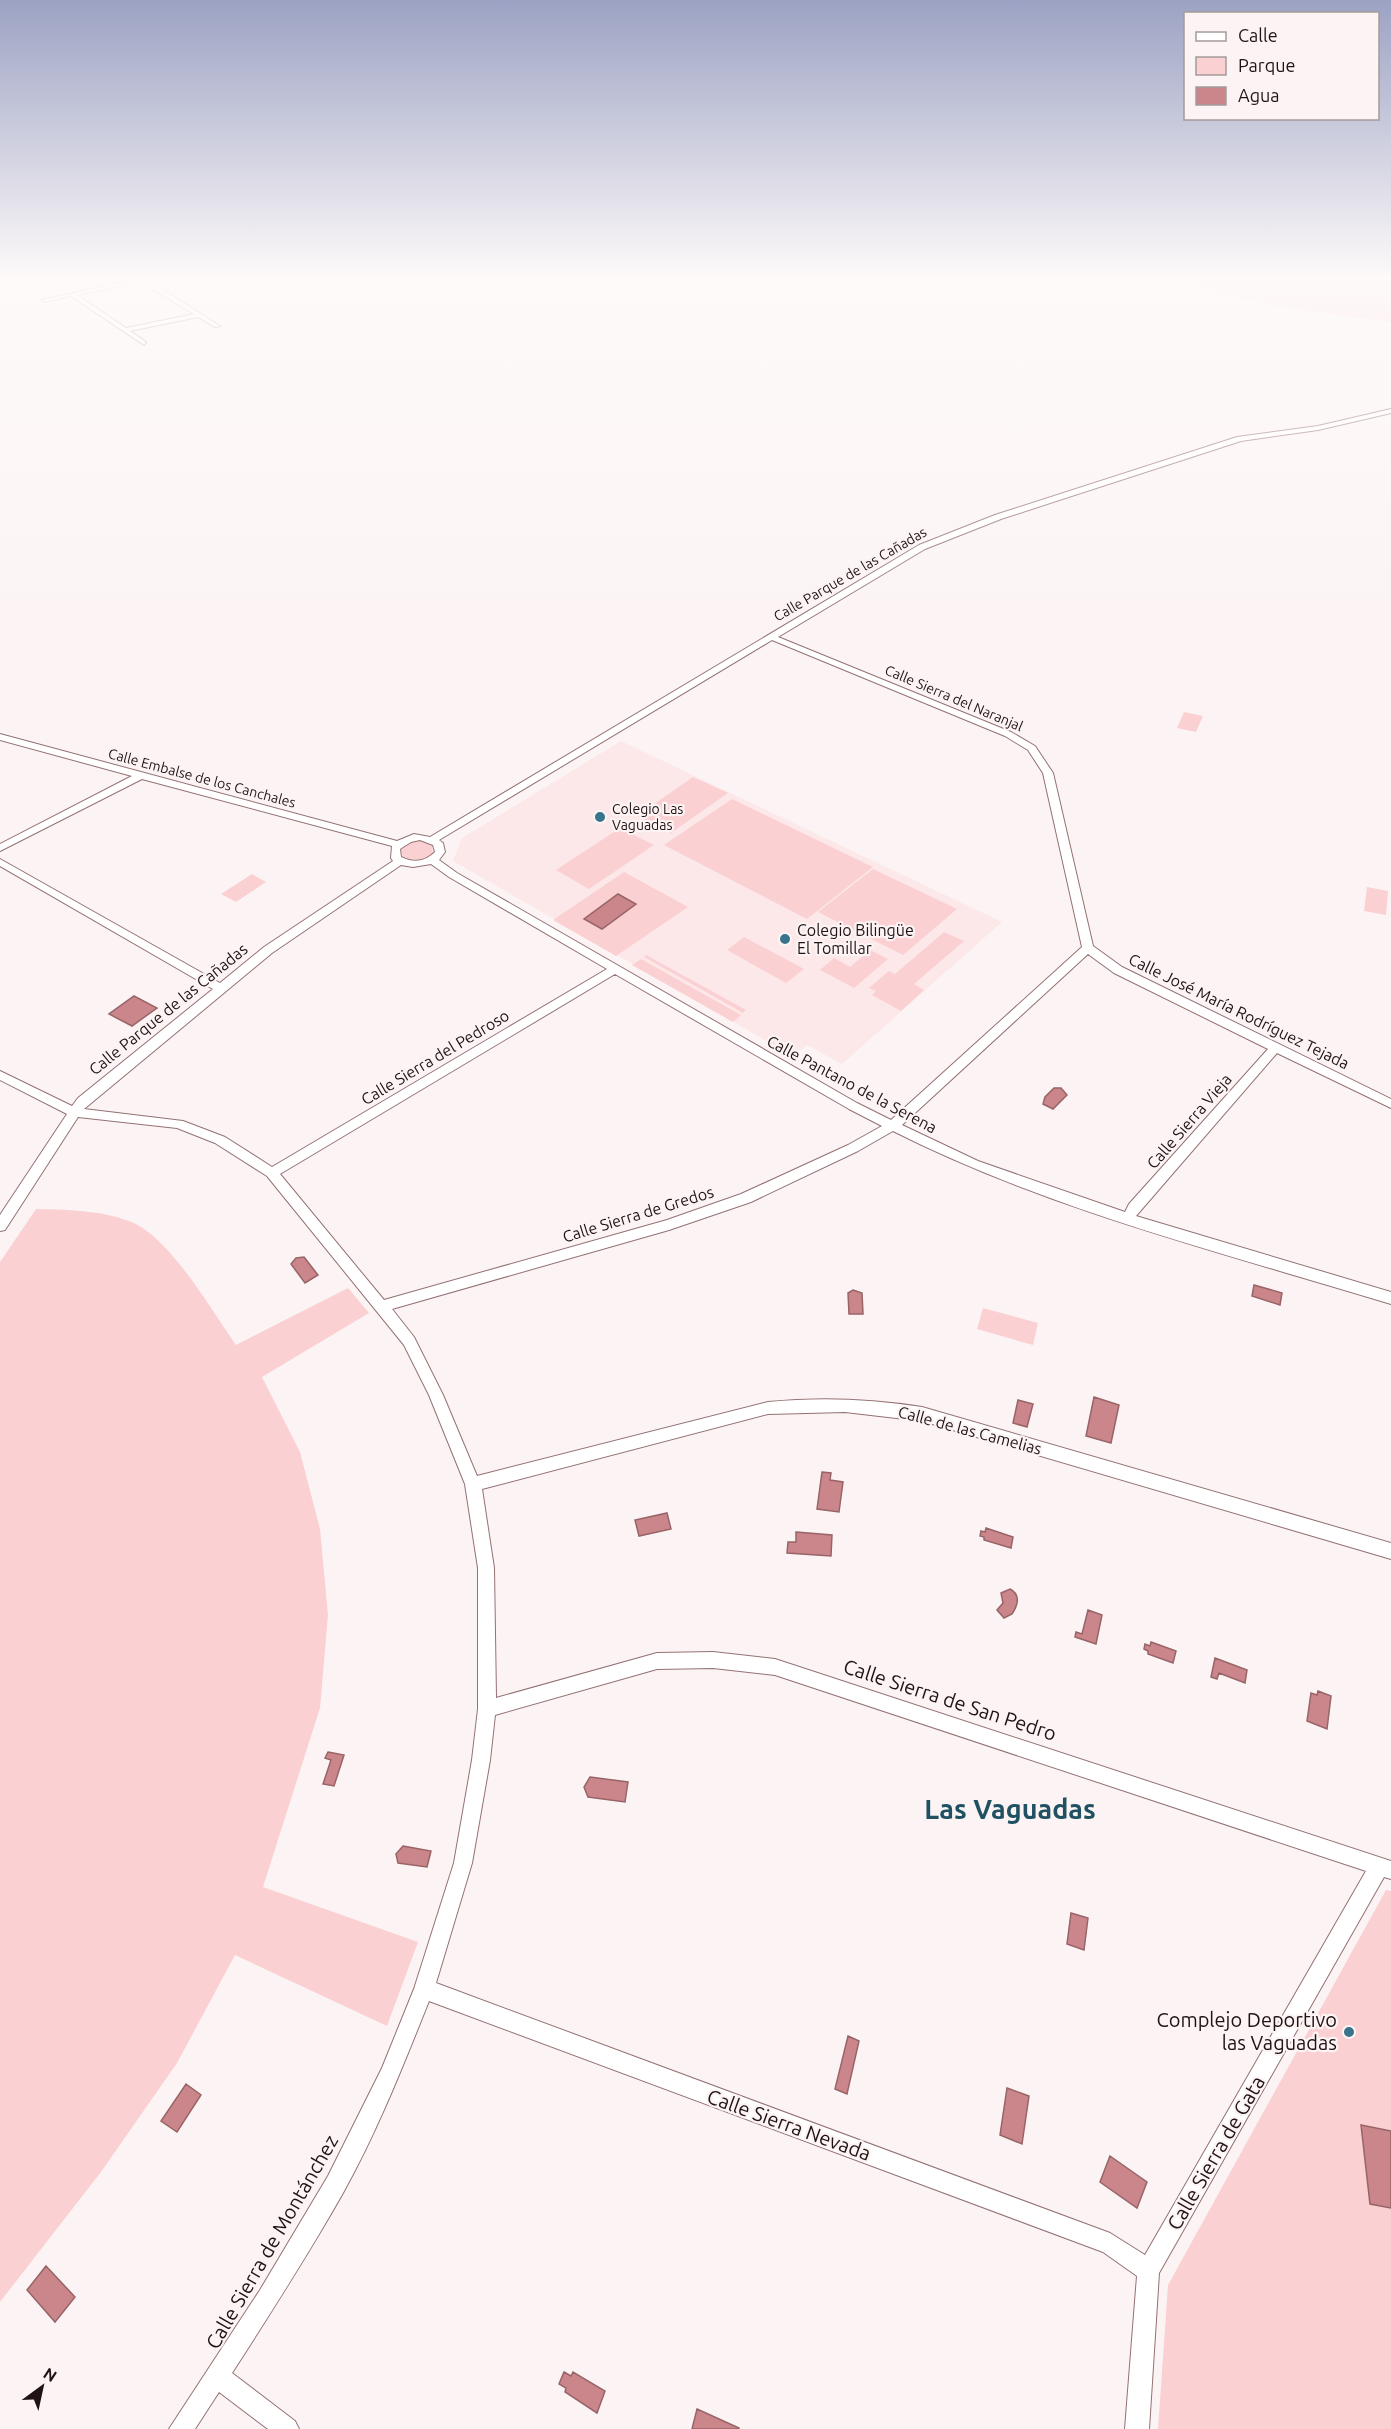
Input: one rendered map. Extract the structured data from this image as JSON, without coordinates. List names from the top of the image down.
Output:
{
  "streets": {
    "street": [
      "Calle Parque de las Cañadas",
      "Calle Sierra del Naranjal",
      "Calle Embalse de los Canchales",
      "Calle José María Rodríguez Tejada",
      "Calle Sierra del Pedroso",
      "Calle Pantano de la Serena",
      "Calle Sierra Vieja",
      "Calle Sierra de Gredos",
      "Calle de las Camelias",
      "Calle Sierra de San Pedro",
      "Calle Sierra Nevada",
      "Calle Sierra de Gata",
      "Calle Sierra de Montánchez"
    ]
  },
  "crossings": [
    ["Calle Parque de las Cañadas", "Calle Sierra del Naranjal"],
    ["Calle Parque de las Cañadas", "Calle Sierra de Montánchez"],
    ["Calle Sierra del Naranjal", "Calle José María Rodríguez Tejada"],
    ["Calle José María Rodríguez Tejada", "Calle Sierra Vieja"],
    ["Calle Sierra del Pedroso", "Calle Pantano de la Serena"],
    ["Calle Sierra del Pedroso", "Calle Sierra de Montánchez"],
    ["Calle Pantano de la Serena", "Calle Sierra Vieja"],
    ["Calle Pantano de la Serena", "Calle Sierra de Gredos"],
    ["Calle Sierra de Gredos", "Calle Sierra de Montánchez"],
    ["Calle de las Camelias", "Calle Sierra de Montánchez"],
    ["Calle Sierra de San Pedro", "Calle Sierra de Gata"],
    ["Calle Sierra de San Pedro", "Calle Sierra de Montánchez"],
    ["Calle Sierra Nevada", "Calle Sierra de Gata"],
    ["Calle Sierra Nevada", "Calle Sierra de Montánchez"]
  ],
  "districts": ["Las Vaguadas"],
  "places": ["Colegio Las Vaguadas", "Colegio Bilingüe El Tomillar", "Complejo Deportivo las Vaguadas"],
  "legend": ["Calle", "Parque", "Agua"],
  "north": "top right"
}
